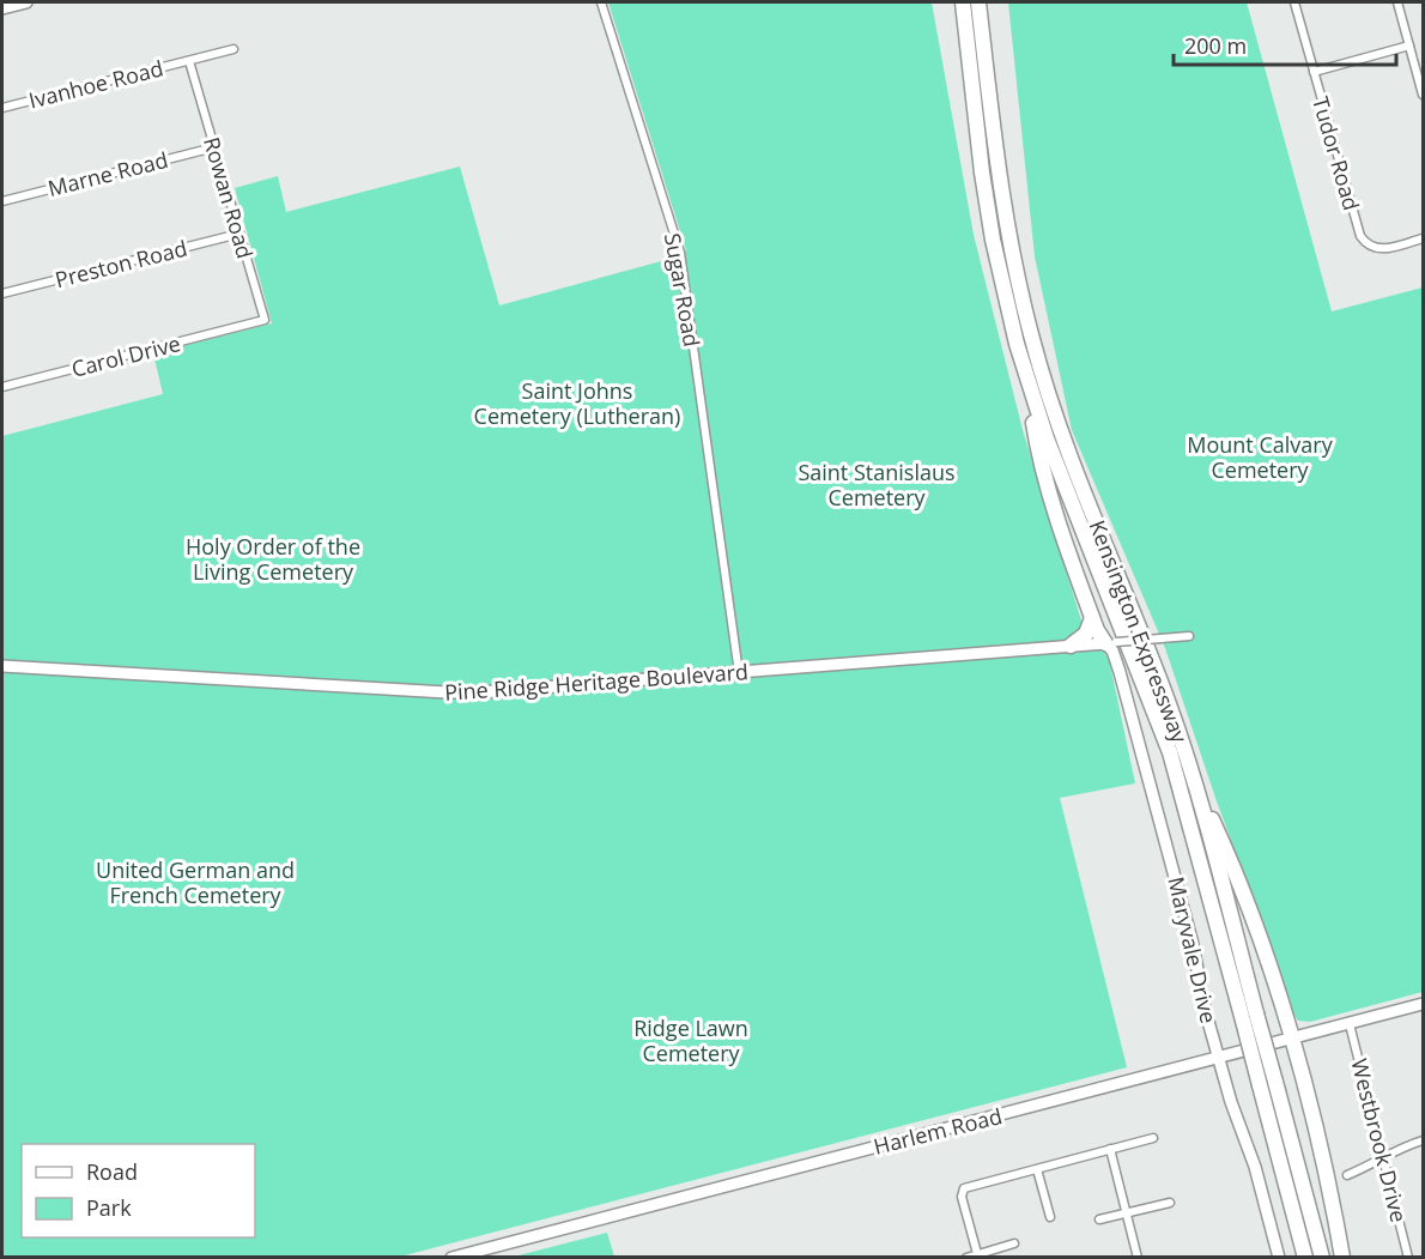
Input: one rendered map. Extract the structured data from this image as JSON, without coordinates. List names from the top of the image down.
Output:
{
  "streets": {
    "highway": ["Kensington Expressway"],
    "street": [
      "Ivanhoe Road",
      "Tudor Road",
      "Marne Road",
      "Rowan Road",
      "Preston Road",
      "Sugar Road",
      "Carol Drive",
      "Pine Ridge Heritage Boulevard",
      "Maryvale Drive",
      "Harlem Road",
      "Westbrook Drive"
    ]
  },
  "crossings": [
    ["Ivanhoe Road", "Rowan Road"],
    ["Marne Road", "Rowan Road"],
    ["Rowan Road", "Preston Road"],
    ["Rowan Road", "Carol Drive"],
    ["Sugar Road", "Pine Ridge Heritage Boulevard"],
    ["Pine Ridge Heritage Boulevard", "Maryvale Drive"],
    ["Maryvale Drive", "Harlem Road"],
    ["Harlem Road", "Westbrook Drive"]
  ],
  "parks": [
    "Saint Johns Cemetery (Lutheran)",
    "Mount Calvary Cemetery",
    "Saint Stanislaus Cemetery",
    "Holy Order of the Living Cemetery",
    "United German and French Cemetery",
    "Ridge Lawn Cemetery"
  ],
  "legend": ["Road", "Park"],
  "scale_bar": "200 m"
}
